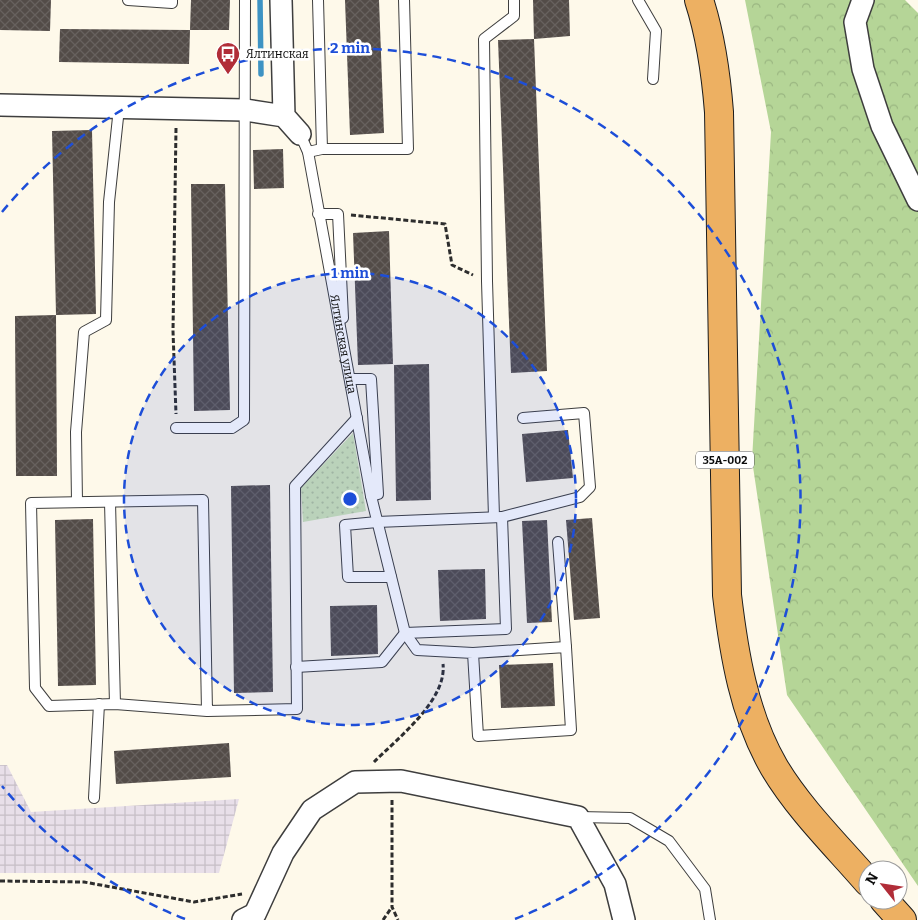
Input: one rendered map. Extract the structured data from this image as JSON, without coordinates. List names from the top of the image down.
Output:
{
  "streets": {
    "highway": ["35А-002"],
    "lane": ["Ялтинская улица"]
  },
  "places": {
    "bus stop": ["Ялтинская"]
  },
  "north": "top left",
  "rings": ["2 min", "1 min"]
}
